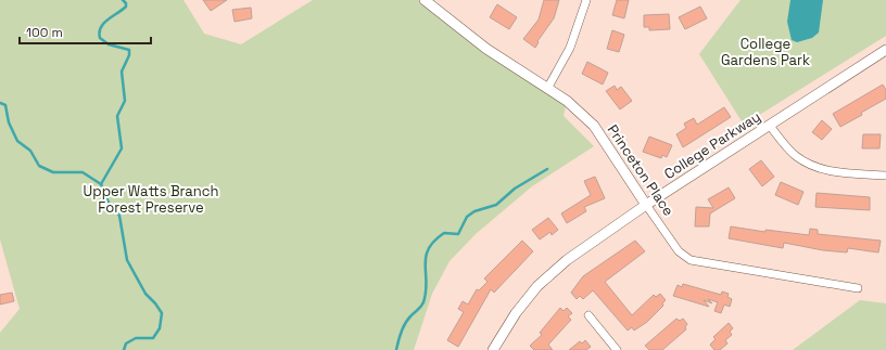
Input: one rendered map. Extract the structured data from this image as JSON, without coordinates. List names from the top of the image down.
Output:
{
  "streets": {
    "street": ["College Parkway", "Princeton Place"]
  },
  "crossings": [
    ["College Parkway", "Princeton Place"]
  ],
  "parks": ["College Gardens Park", "Upper Watts Branch Forest Preserve"],
  "scale_bar": "100 m"
}
